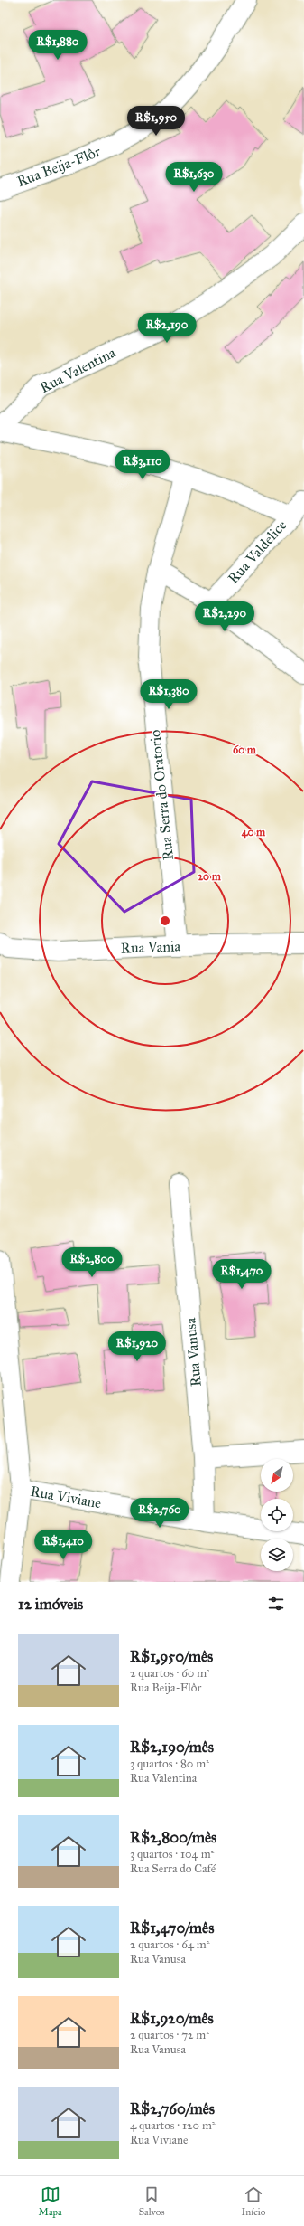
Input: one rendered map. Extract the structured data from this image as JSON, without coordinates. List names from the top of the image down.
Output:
{
  "streets": {
    "street": [
      "Rua Beija-Flôr",
      "Rua Valentina",
      "Rua Valdelice",
      "Rua Serra do Oratorio",
      "Rua Vania",
      "Rua Vanusa",
      "Rua Viviane"
    ]
  },
  "crossings": [
    ["Rua Serra do Oratorio", "Rua Vania"],
    ["Rua Vanusa", "Rua Viviane"]
  ],
  "north": "bottom left",
  "page": {
    "price": [
      "R$1,880",
      "R$1,950",
      "R$1,630",
      "R$2,190",
      "R$3,110",
      "R$2,290",
      "R$1,380",
      "R$2,800",
      "R$1,470",
      "R$1,920",
      "R$2,760",
      "R$1,410"
    ],
    "heading": "12 imóveis",
    "list": [
      {
        "name": "R$1,950/mês",
        "note": "2 quartos · 60 m² · Rua Beija-Flôr"
      },
      {
        "name": "R$2,190/mês",
        "note": "3 quartos · 80 m² · Rua Valentina"
      },
      {
        "name": "R$2,800/mês",
        "note": "3 quartos · 104 m² · Rua Serra do Café"
      },
      {
        "name": "R$1,470/mês",
        "note": "2 quartos · 64 m² · Rua Vanusa"
      },
      {
        "name": "R$1,920/mês",
        "note": "2 quartos · 72 m² · Rua Vanusa"
      },
      {
        "name": "R$2,760/mês",
        "note": "4 quartos · 120 m² · Rua Viviane"
      }
    ],
    "tabs": ["Mapa", "Salvos", "Início"]
  },
  "rings": ["60 m", "40 m", "20 m"]
}
